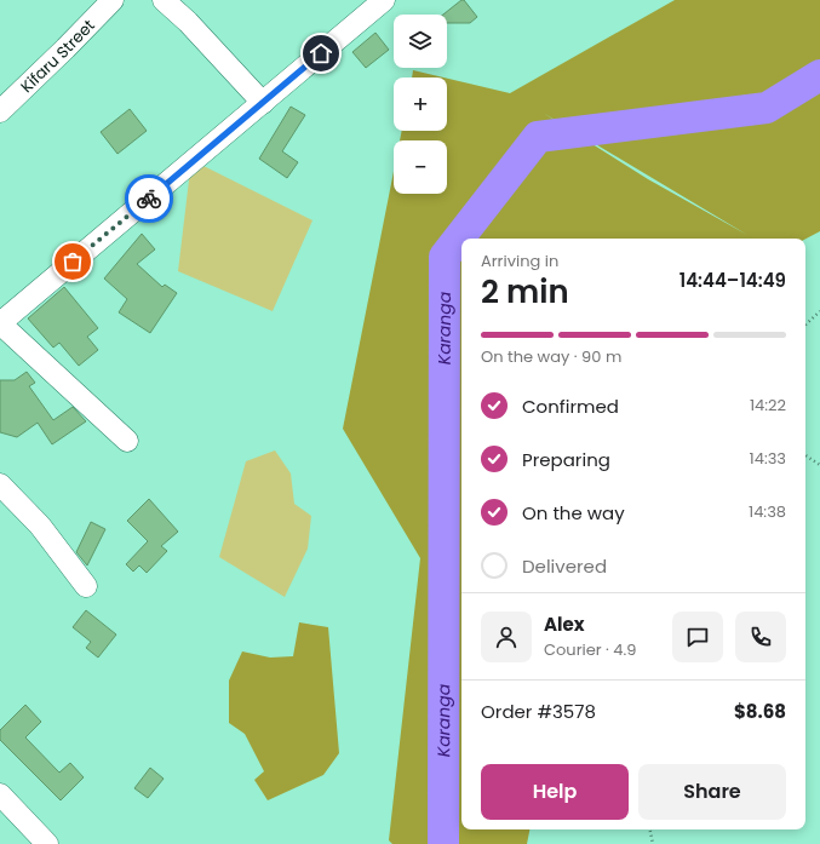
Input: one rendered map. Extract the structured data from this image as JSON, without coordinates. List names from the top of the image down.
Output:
{
  "streets": {
    "street": ["Kifaru Street"]
  },
  "water": ["Karanga"],
  "page": {
    "map_buttons": ["+", "−"],
    "heading": ["2 min", "Arriving in", "14:44–14:49"],
    "panel": [
      "Alex",
      "Courier · 4.9",
      "Order #3578",
      "$8.68"
    ],
    "bar": "On the way · 90 m",
    "list": [
      ["Confirmed", "14:22"],
      ["Preparing", "14:33"],
      ["On the way", "14:38"],
      "Delivered"
    ],
    "buttons": ["Help", "Share"]
  }
}
